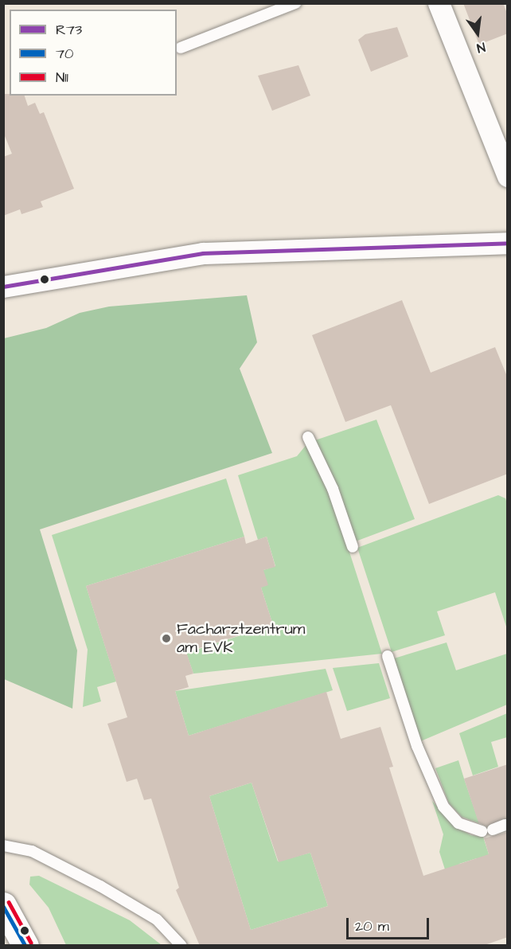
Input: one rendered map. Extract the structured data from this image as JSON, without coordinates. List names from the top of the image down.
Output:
{
  "places": ["Facharztzentrum am EVK"],
  "lines": ["transit line R73", "transit line N11", "transit line 70"],
  "legend": ["R73", "70", "N11"],
  "scale_bar": "20 m",
  "north": "bottom"
}
